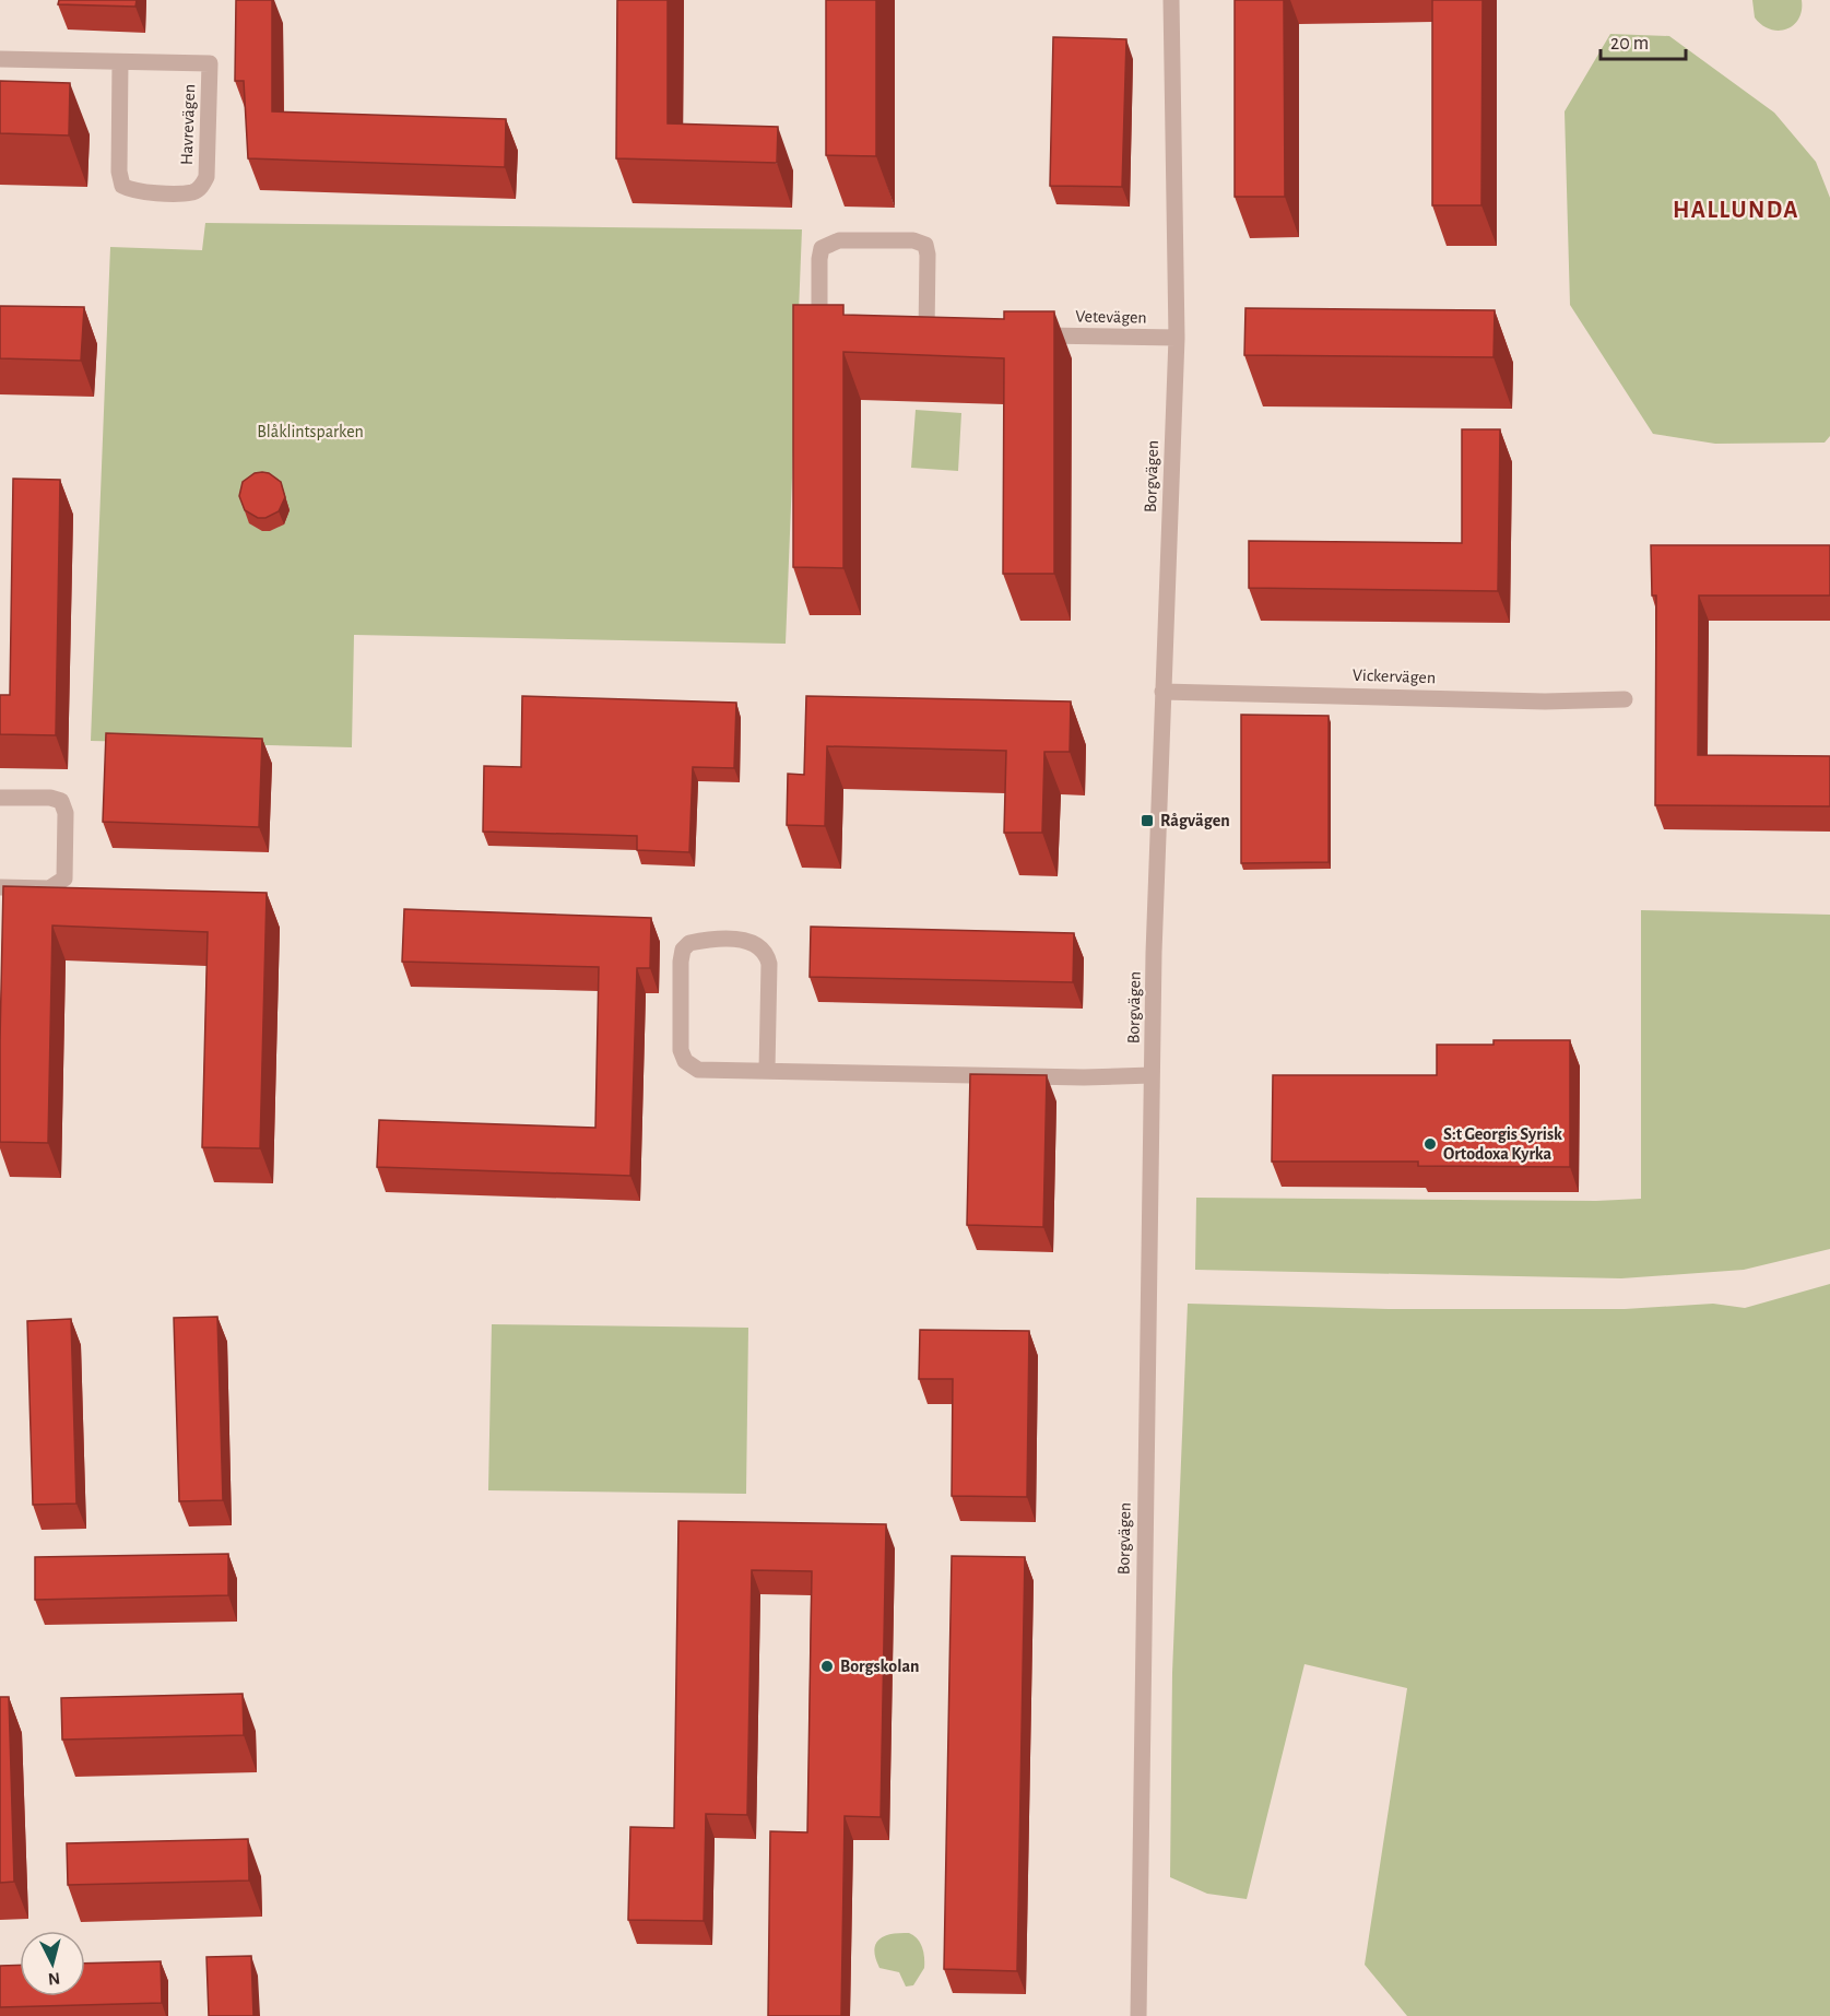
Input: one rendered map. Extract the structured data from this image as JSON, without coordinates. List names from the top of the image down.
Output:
{
  "streets": {
    "street": [
      "Havrevägen",
      "Vetevägen",
      "Borgvägen",
      "Vickervägen"
    ]
  },
  "crossings": [
    ["Vetevägen", "Borgvägen"],
    ["Borgvägen", "Vickervägen"]
  ],
  "districts": ["HALLUNDA"],
  "parks": ["Blåklintsparken"],
  "places": {
    "transit": ["Rågvägen"],
    "other": ["S:t Georgis Syrisk Ortodoxa Kyrka", "Borgskolan"]
  },
  "scale_bar": "20 m",
  "north": "bottom"
}
